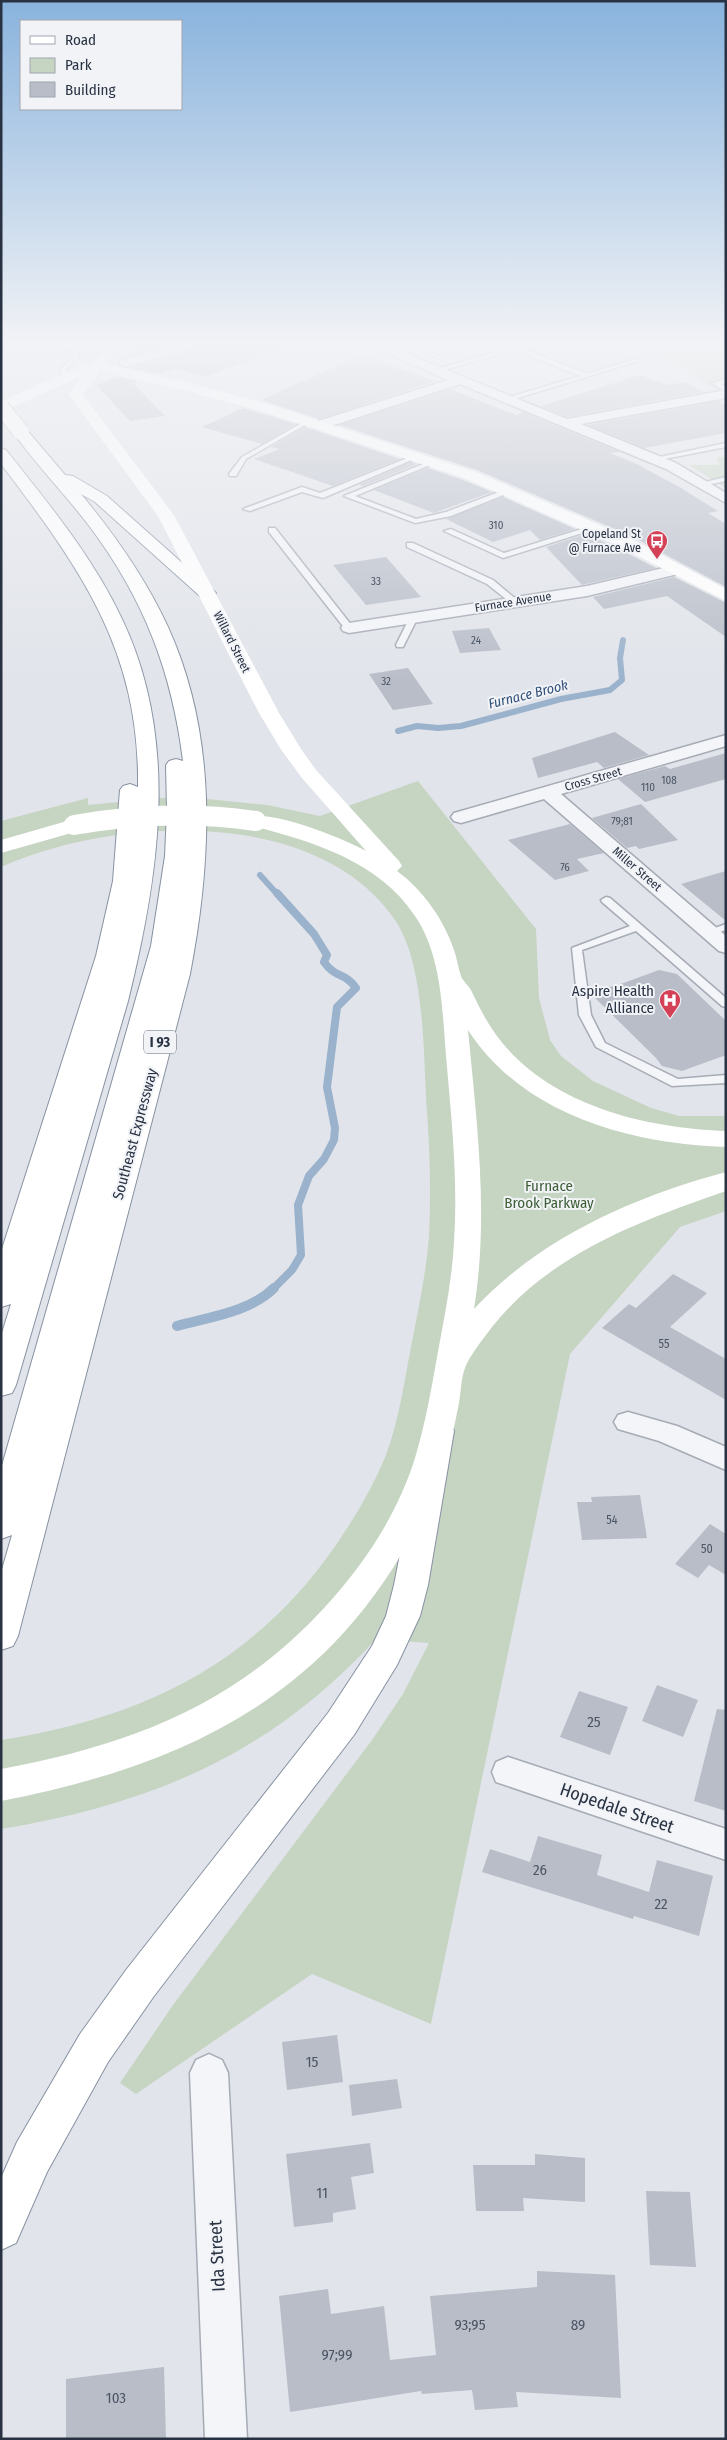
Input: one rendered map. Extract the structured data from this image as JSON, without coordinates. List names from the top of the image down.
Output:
{
  "streets": {
    "main road": ["Willard Street", "I 93", "Southeast Expressway"],
    "street": [
      "Furnace Avenue",
      "Cross Street",
      "Miller Street",
      "Hopedale Street",
      "Ida Street"
    ]
  },
  "crossings": [
    ["Cross Street", "Miller Street"]
  ],
  "water": ["Furnace Brook"],
  "parks": ["Furnace Brook Parkway"],
  "places": {
    "bus stop": ["Copeland St @ Furnace Ave"],
    "hospital": ["Aspire Health Alliance"]
  },
  "house_numbers": [
    "310",
    "33",
    "24",
    "32",
    "108",
    "110",
    "79;81",
    "76",
    "55",
    "54",
    "50",
    "25",
    "26",
    "22",
    "15",
    "11",
    "93;95",
    "89",
    "97;99",
    "103"
  ],
  "legend": ["Road", "Park", "Building"]
}
